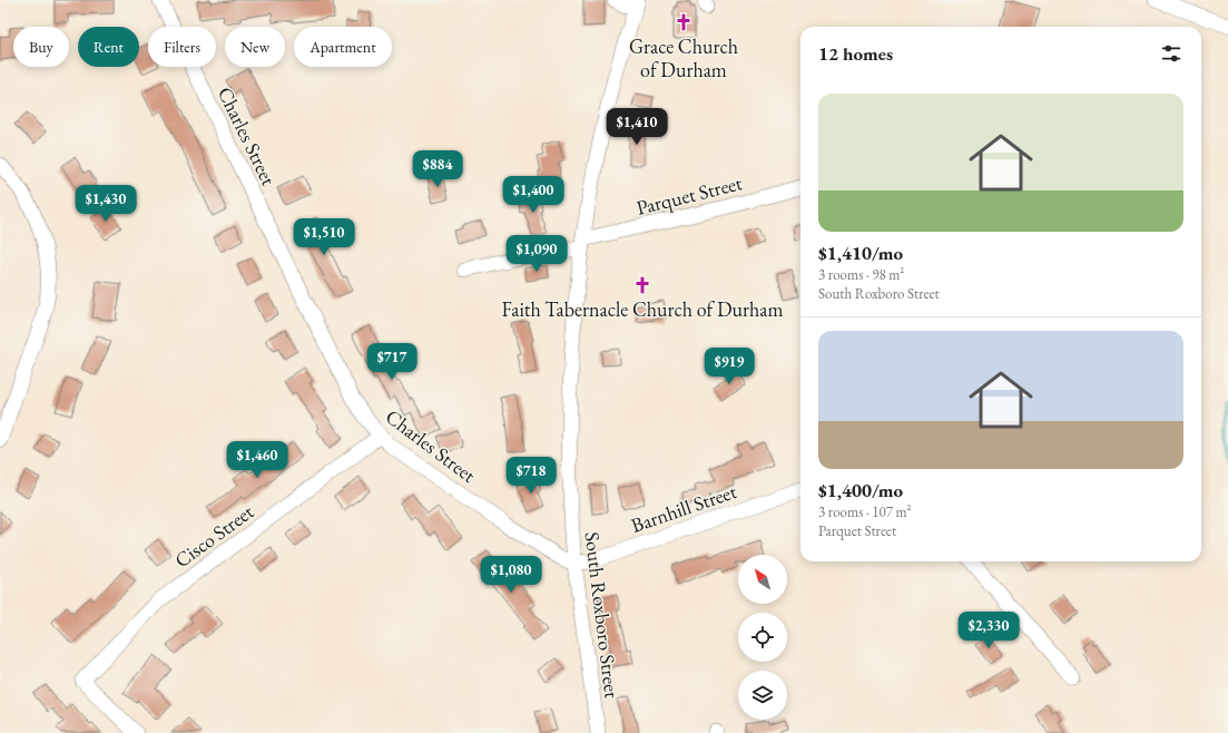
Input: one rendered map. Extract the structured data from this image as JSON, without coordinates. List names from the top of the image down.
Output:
{
  "streets": {
    "street": [
      "Charles Street",
      "Parquet Street",
      "Barnhill Street",
      "Cisco Street",
      "South Roxboro Street"
    ]
  },
  "crossings": [
    ["Charles Street", "Barnhill Street"],
    ["Charles Street", "Cisco Street"],
    ["Charles Street", "South Roxboro Street"],
    ["Parquet Street", "South Roxboro Street"],
    ["Barnhill Street", "South Roxboro Street"]
  ],
  "places": {
    "church": ["Grace Church of Durham", "Faith Tabernacle Church of Durham"]
  },
  "north": "top left",
  "page": {
    "chip": [
      "Buy",
      "Rent",
      "Filters",
      "New",
      "Apartment"
    ],
    "heading": "12 homes",
    "list": [
      {
        "name": "$1,410/mo",
        "note": "3 rooms · 98 m² · South Roxboro Street"
      },
      {
        "name": "$1,400/mo",
        "note": "3 rooms · 107 m² · Parquet Street"
      }
    ],
    "price": [
      "$1,410",
      "$884",
      "$1,400",
      "$1,430",
      "$1,510",
      "$1,090",
      "$717",
      "$919",
      "$1,460",
      "$718",
      "$1,080",
      "$2,330"
    ]
  }
}
